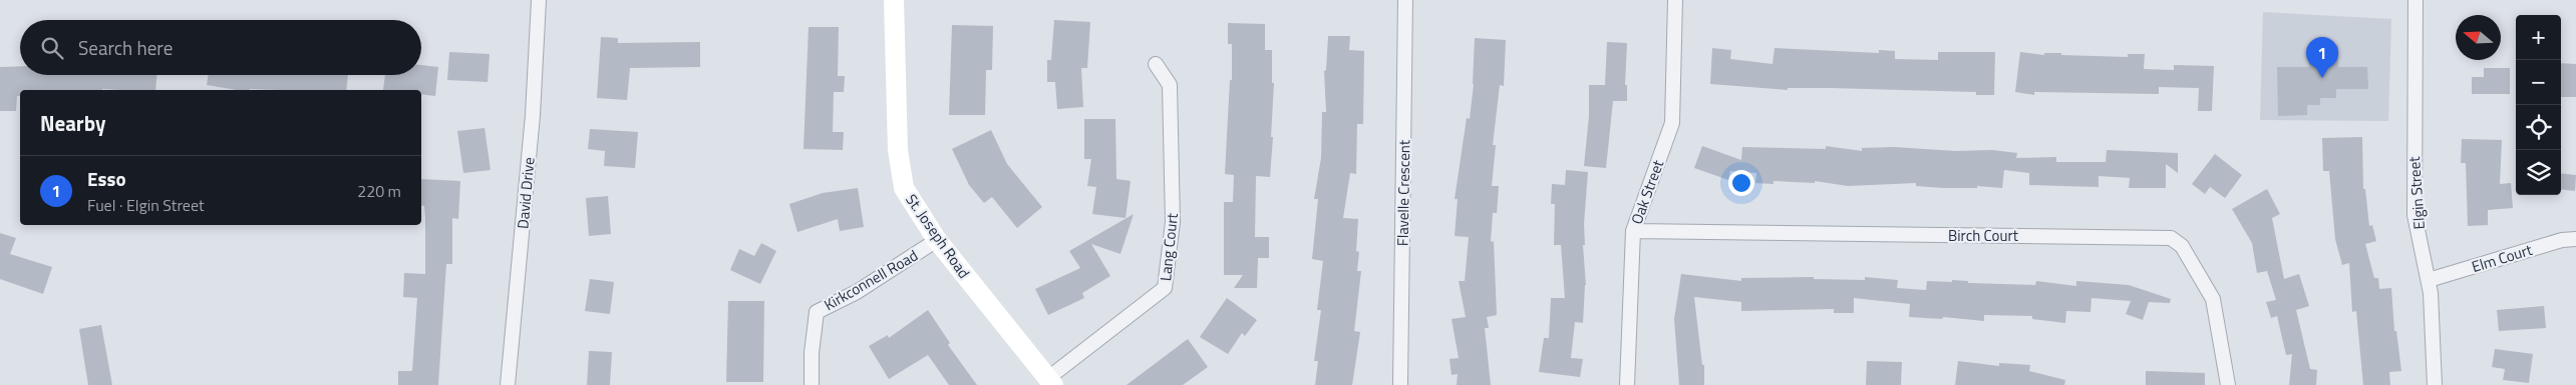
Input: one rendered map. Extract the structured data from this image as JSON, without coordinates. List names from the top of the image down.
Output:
{
  "streets": {
    "street": [
      "Oak Street",
      "David Drive",
      "Flavelle Crescent",
      "Elgin Street",
      "Birch Court",
      "St. Joseph Road",
      "Lang Court",
      "Elm Court",
      "Kirkconnell Road"
    ]
  },
  "crossings": [
    ["Oak Street", "Birch Court"],
    ["Elgin Street", "Elm Court"],
    ["St. Joseph Road", "Lang Court"],
    ["St. Joseph Road", "Kirkconnell Road"]
  ],
  "north": "left",
  "page": {
    "map_buttons": ["+", "−"],
    "search": "Search here",
    "pins": "1",
    "heading": "Nearby",
    "list": [
      {
        "mark": "1",
        "name": "Esso",
        "note": "Fuel · Elgin Street",
        "value": "220 m"
      }
    ]
  }
}
